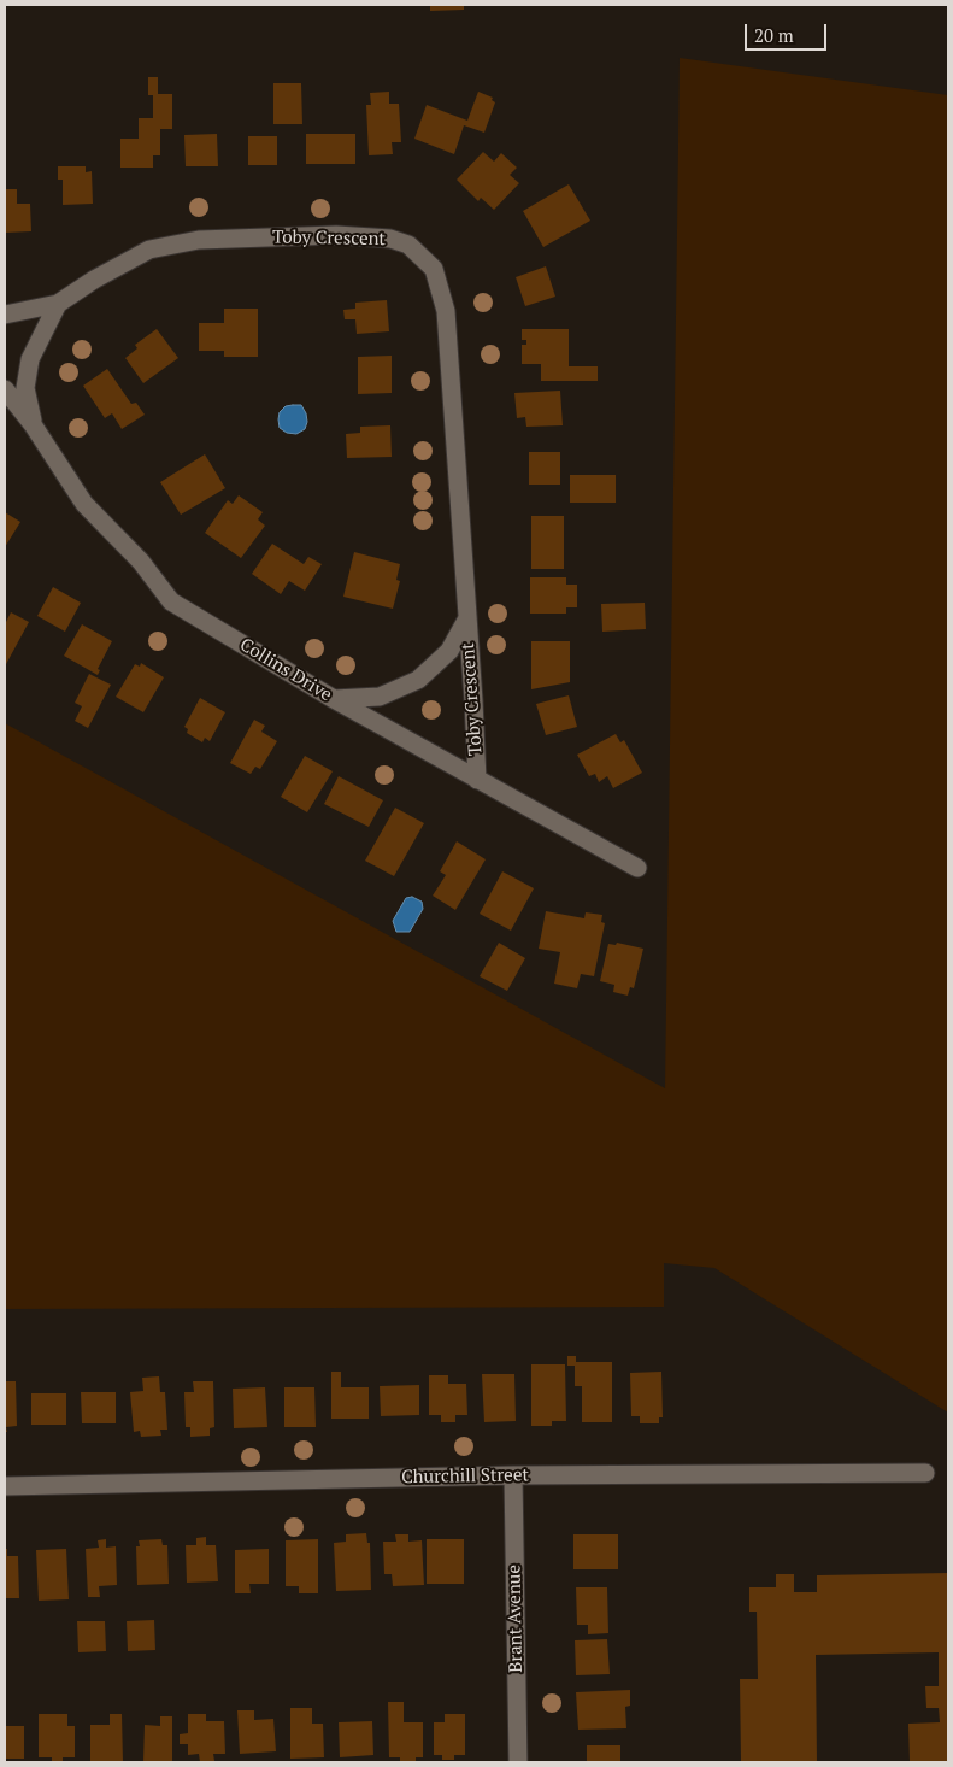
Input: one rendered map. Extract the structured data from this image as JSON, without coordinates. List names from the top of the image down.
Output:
{
  "streets": {
    "street": [
      "Toby Crescent",
      "Collins Drive",
      "Churchill Street",
      "Brant Avenue"
    ]
  },
  "crossings": [
    ["Toby Crescent", "Collins Drive"],
    ["Churchill Street", "Brant Avenue"]
  ],
  "scale_bar": "20 m"
}
